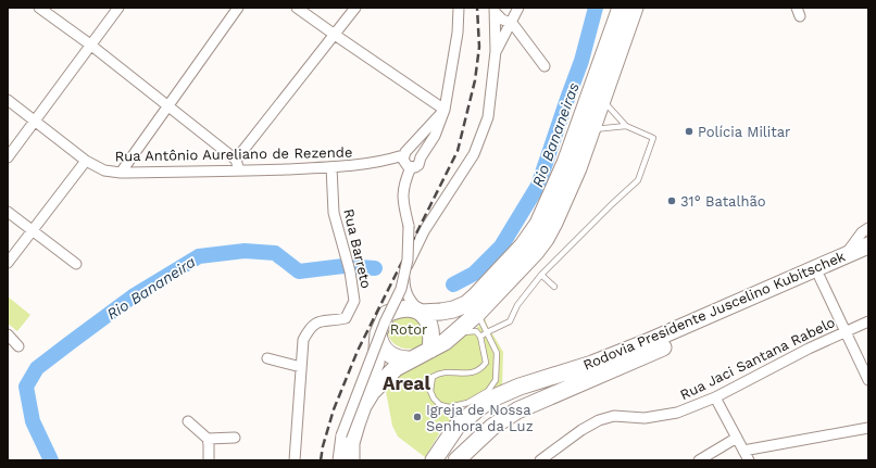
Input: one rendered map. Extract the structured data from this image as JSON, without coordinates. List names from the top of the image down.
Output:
{
  "streets": {
    "highway": ["Rodovia Presidente Juscelino Kubitschek"],
    "street": ["Rua Antônio Aureliano de Rezende", "Rua Barreto", "Rua Jaci Santana Rabelo"]
  },
  "crossings": [
    ["Rua Antônio Aureliano de Rezende", "Rua Barreto"]
  ],
  "districts": ["Areal"],
  "water": ["Rio Bananeiras", "Rio Bananeira"],
  "parks": ["Rotor"],
  "places": ["Polícia Militar", "31° Batalhão", "Igreja de Nossa Senhora da Luz"]
}
